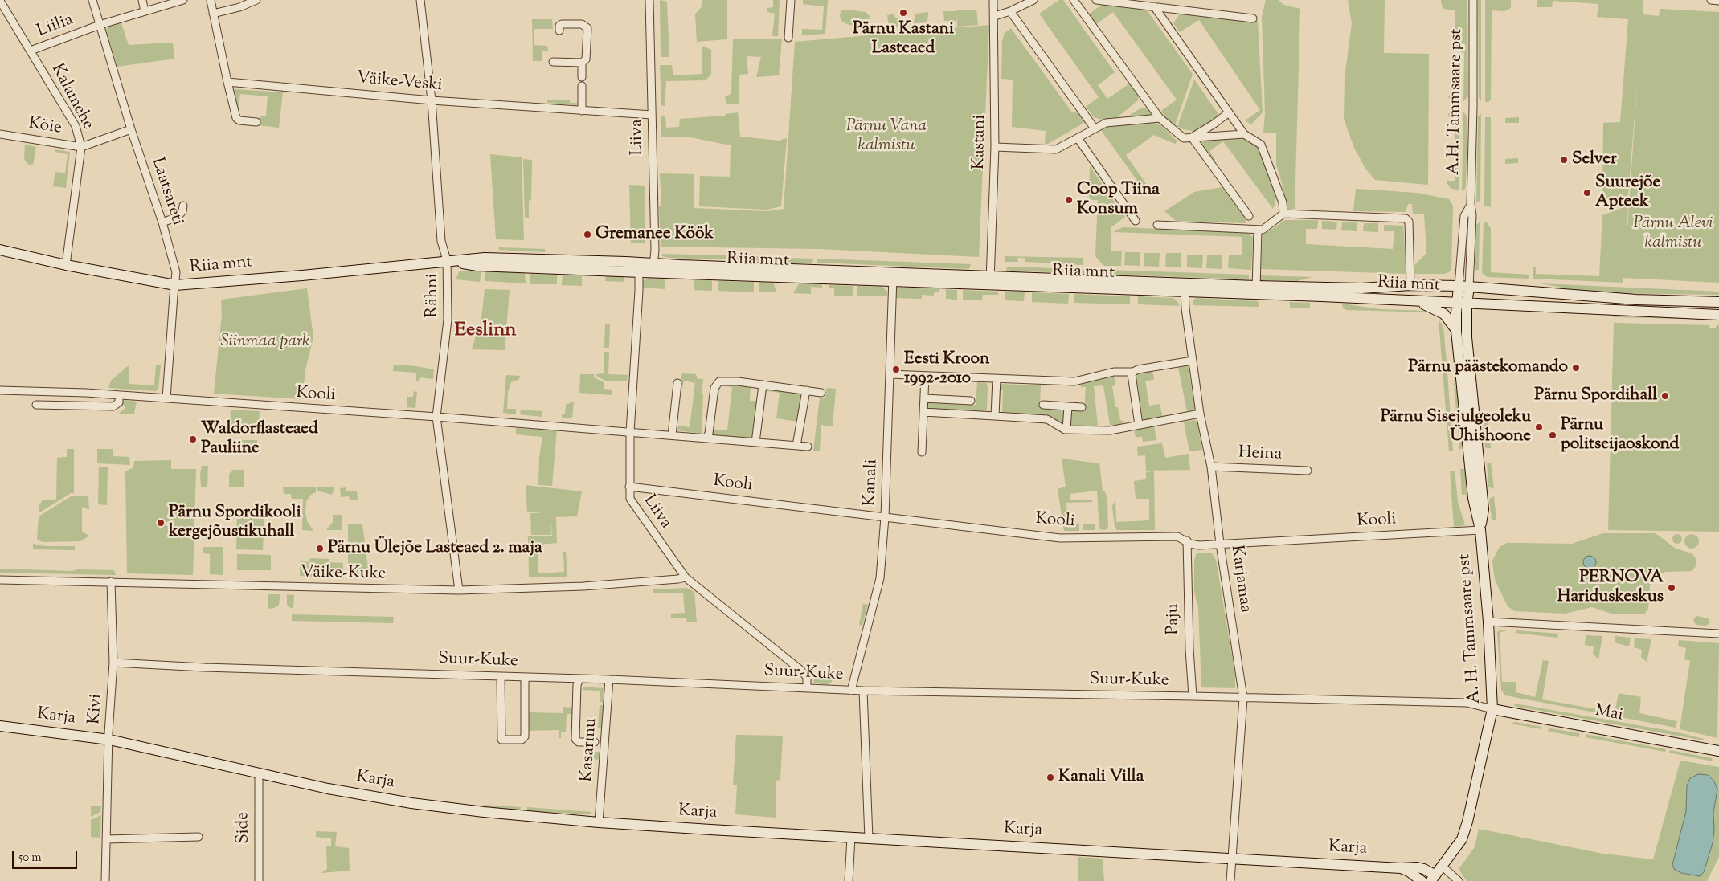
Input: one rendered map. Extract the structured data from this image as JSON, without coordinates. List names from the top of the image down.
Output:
{
  "streets": {
    "street": [
      "Liilia",
      "Väike-Veski",
      "Kalamehe",
      "A.H. Tammsaare pst",
      "Köie",
      "Liiva",
      "Kastani",
      "Laatsareti",
      "Riia mnt",
      "Rähni",
      "Kooli",
      "Heina",
      "Kanali",
      "Väike-Kuke",
      "Karjamaa",
      "Paju",
      "A. H. Tammsaare pst",
      "Suur-Kuke",
      "Kivi",
      "Mai",
      "Karja",
      "Kasarmu",
      "Side"
    ]
  },
  "crossings": [
    ["Liilia", "Kalamehe"],
    ["Liilia", "Laatsareti"],
    ["Väike-Veski", "Liiva"],
    ["Väike-Veski", "Rähni"],
    ["Kalamehe", "Köie"],
    ["Kalamehe", "Riia mnt"],
    ["A.H. Tammsaare pst", "Riia mnt"],
    ["A.H. Tammsaare pst", "A. H. Tammsaare pst"],
    ["Köie", "Laatsareti"],
    ["Liiva", "Riia mnt"],
    ["Liiva", "Kooli"],
    ["Liiva", "Väike-Kuke"],
    ["Liiva", "Suur-Kuke"],
    ["Kastani", "Riia mnt"],
    ["Laatsareti", "Riia mnt"],
    ["Laatsareti", "Kooli"],
    ["Riia mnt", "Rähni"],
    ["Riia mnt", "Kanali"],
    ["Riia mnt", "Karjamaa"],
    ["Riia mnt", "A. H. Tammsaare pst"],
    ["Rähni", "Kooli"],
    ["Rähni", "Väike-Kuke"],
    ["Kooli", "Kanali"],
    ["Kooli", "Karjamaa"],
    ["Kooli", "Paju"],
    ["Kooli", "A. H. Tammsaare pst"],
    ["Heina", "Karjamaa"],
    ["Kanali", "Suur-Kuke"],
    ["Väike-Kuke", "Kivi"],
    ["Karjamaa", "Suur-Kuke"],
    ["Karjamaa", "Karja"],
    ["Paju", "Suur-Kuke"],
    ["A. H. Tammsaare pst", "Suur-Kuke"],
    ["A. H. Tammsaare pst", "Mai"],
    ["A. H. Tammsaare pst", "Karja"],
    ["Suur-Kuke", "Kivi"],
    ["Suur-Kuke", "Mai"],
    ["Suur-Kuke", "Kasarmu"],
    ["Kivi", "Karja"],
    ["Karja", "Kasarmu"],
    ["Karja", "Side"]
  ],
  "districts": ["Eeslinn"],
  "parks": ["Pärnu Vana kalmistu", "Pärnu Alevi kalmistu", "Siinmaa park"],
  "places": [
    "Pärnu Kastani Lasteaed",
    "Selver",
    "Suurejõe Apteek",
    "Coop Tiina Konsum",
    "Gremanee Köök",
    "Pärnu päästekomando",
    "Eesti Kroon 1992-2010",
    "Pärnu Spordihall",
    "Pärnu Sisejulgeoleku Ühishoone",
    "Pärnu politseijaoskond",
    "Waldorflasteaed Pauliine",
    "Pärnu Spordikooli kergejõustikuhall",
    "Pärnu Ülejõe Lasteaed 2. maja",
    "PERNOVA Hariduskeskus",
    "Kanali Villa"
  ],
  "scale_bar": "50 m"
}
